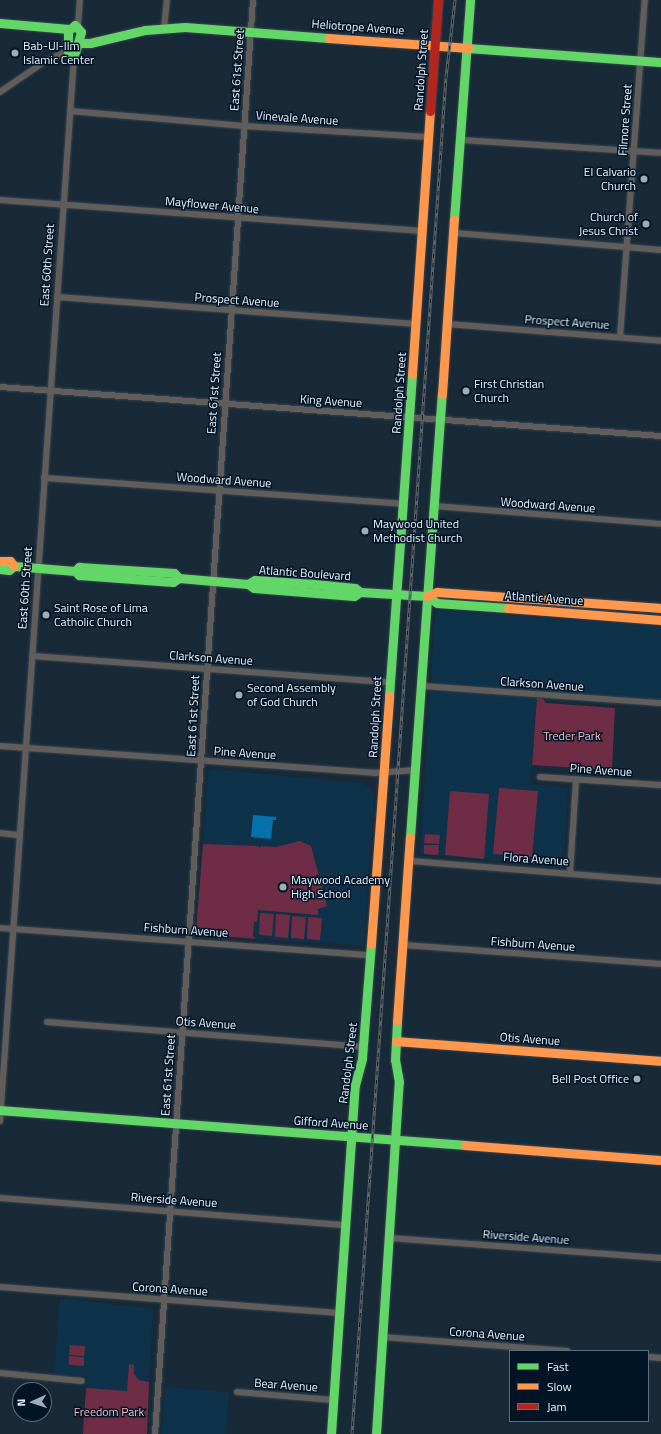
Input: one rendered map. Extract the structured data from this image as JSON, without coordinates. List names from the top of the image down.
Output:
{
  "streets": {
    "street": [
      "Heliotrope Avenue",
      "East 61st Street",
      "Randolph Street",
      "Vinevale Avenue",
      "Filmore Street",
      "Mayflower Avenue",
      "East 60th Street",
      "Prospect Avenue",
      "King Avenue",
      "Woodward Avenue",
      "Atlantic Boulevard",
      "Atlantic Avenue",
      "Clarkson Avenue",
      "Pine Avenue",
      "Flora Avenue",
      "Fishburn Avenue",
      "Otis Avenue",
      "Gifford Avenue",
      "Riverside Avenue",
      "Corona Avenue",
      "Bear Avenue"
    ]
  },
  "crossings": [
    ["Heliotrope Avenue", "East 61st Street"],
    ["Heliotrope Avenue", "Randolph Street"],
    ["Heliotrope Avenue", "Filmore Street"],
    ["Heliotrope Avenue", "East 60th Street"],
    ["East 61st Street", "Vinevale Avenue"],
    ["East 61st Street", "Mayflower Avenue"],
    ["East 61st Street", "Prospect Avenue"],
    ["East 61st Street", "King Avenue"],
    ["East 61st Street", "Woodward Avenue"],
    ["East 61st Street", "Atlantic Boulevard"],
    ["East 61st Street", "Clarkson Avenue"],
    ["East 61st Street", "Pine Avenue"],
    ["East 61st Street", "Fishburn Avenue"],
    ["East 61st Street", "Otis Avenue"],
    ["East 61st Street", "Gifford Avenue"],
    ["East 61st Street", "Riverside Avenue"],
    ["East 61st Street", "Corona Avenue"],
    ["Randolph Street", "Vinevale Avenue"],
    ["Randolph Street", "Mayflower Avenue"],
    ["Randolph Street", "Prospect Avenue"],
    ["Randolph Street", "King Avenue"],
    ["Randolph Street", "Woodward Avenue"],
    ["Randolph Street", "Atlantic Boulevard"],
    ["Randolph Street", "Atlantic Avenue"],
    ["Randolph Street", "Clarkson Avenue"],
    ["Randolph Street", "Pine Avenue"],
    ["Randolph Street", "Fishburn Avenue"],
    ["Randolph Street", "Otis Avenue"],
    ["Randolph Street", "Gifford Avenue"],
    ["Randolph Street", "Riverside Avenue"],
    ["Randolph Street", "Corona Avenue"],
    ["Randolph Street", "Bear Avenue"],
    ["Vinevale Avenue", "East 60th Street"],
    ["Filmore Street", "Prospect Avenue"],
    ["Mayflower Avenue", "East 60th Street"],
    ["East 60th Street", "Prospect Avenue"],
    ["East 60th Street", "King Avenue"],
    ["East 60th Street", "Woodward Avenue"],
    ["East 60th Street", "Atlantic Boulevard"],
    ["East 60th Street", "Clarkson Avenue"],
    ["East 60th Street", "Pine Avenue"],
    ["East 60th Street", "Fishburn Avenue"],
    ["East 60th Street", "Gifford Avenue"],
    ["Atlantic Boulevard", "Atlantic Avenue"]
  ],
  "parks": ["Treder Park", "Freedom Park"],
  "places": [
    "Bab-Ul-Ilm Islamic Center",
    "El Calvario Church",
    "Church of Jesus Christ",
    "First Christian Church",
    "Maywood United Methodist Church",
    "Saint Rose of Lima Catholic Church",
    "Second Assembly of God Church",
    "Maywood Academy High School",
    "Bell Post Office"
  ],
  "legend": ["Fast", "Slow", "Jam"],
  "north": "left"
}
